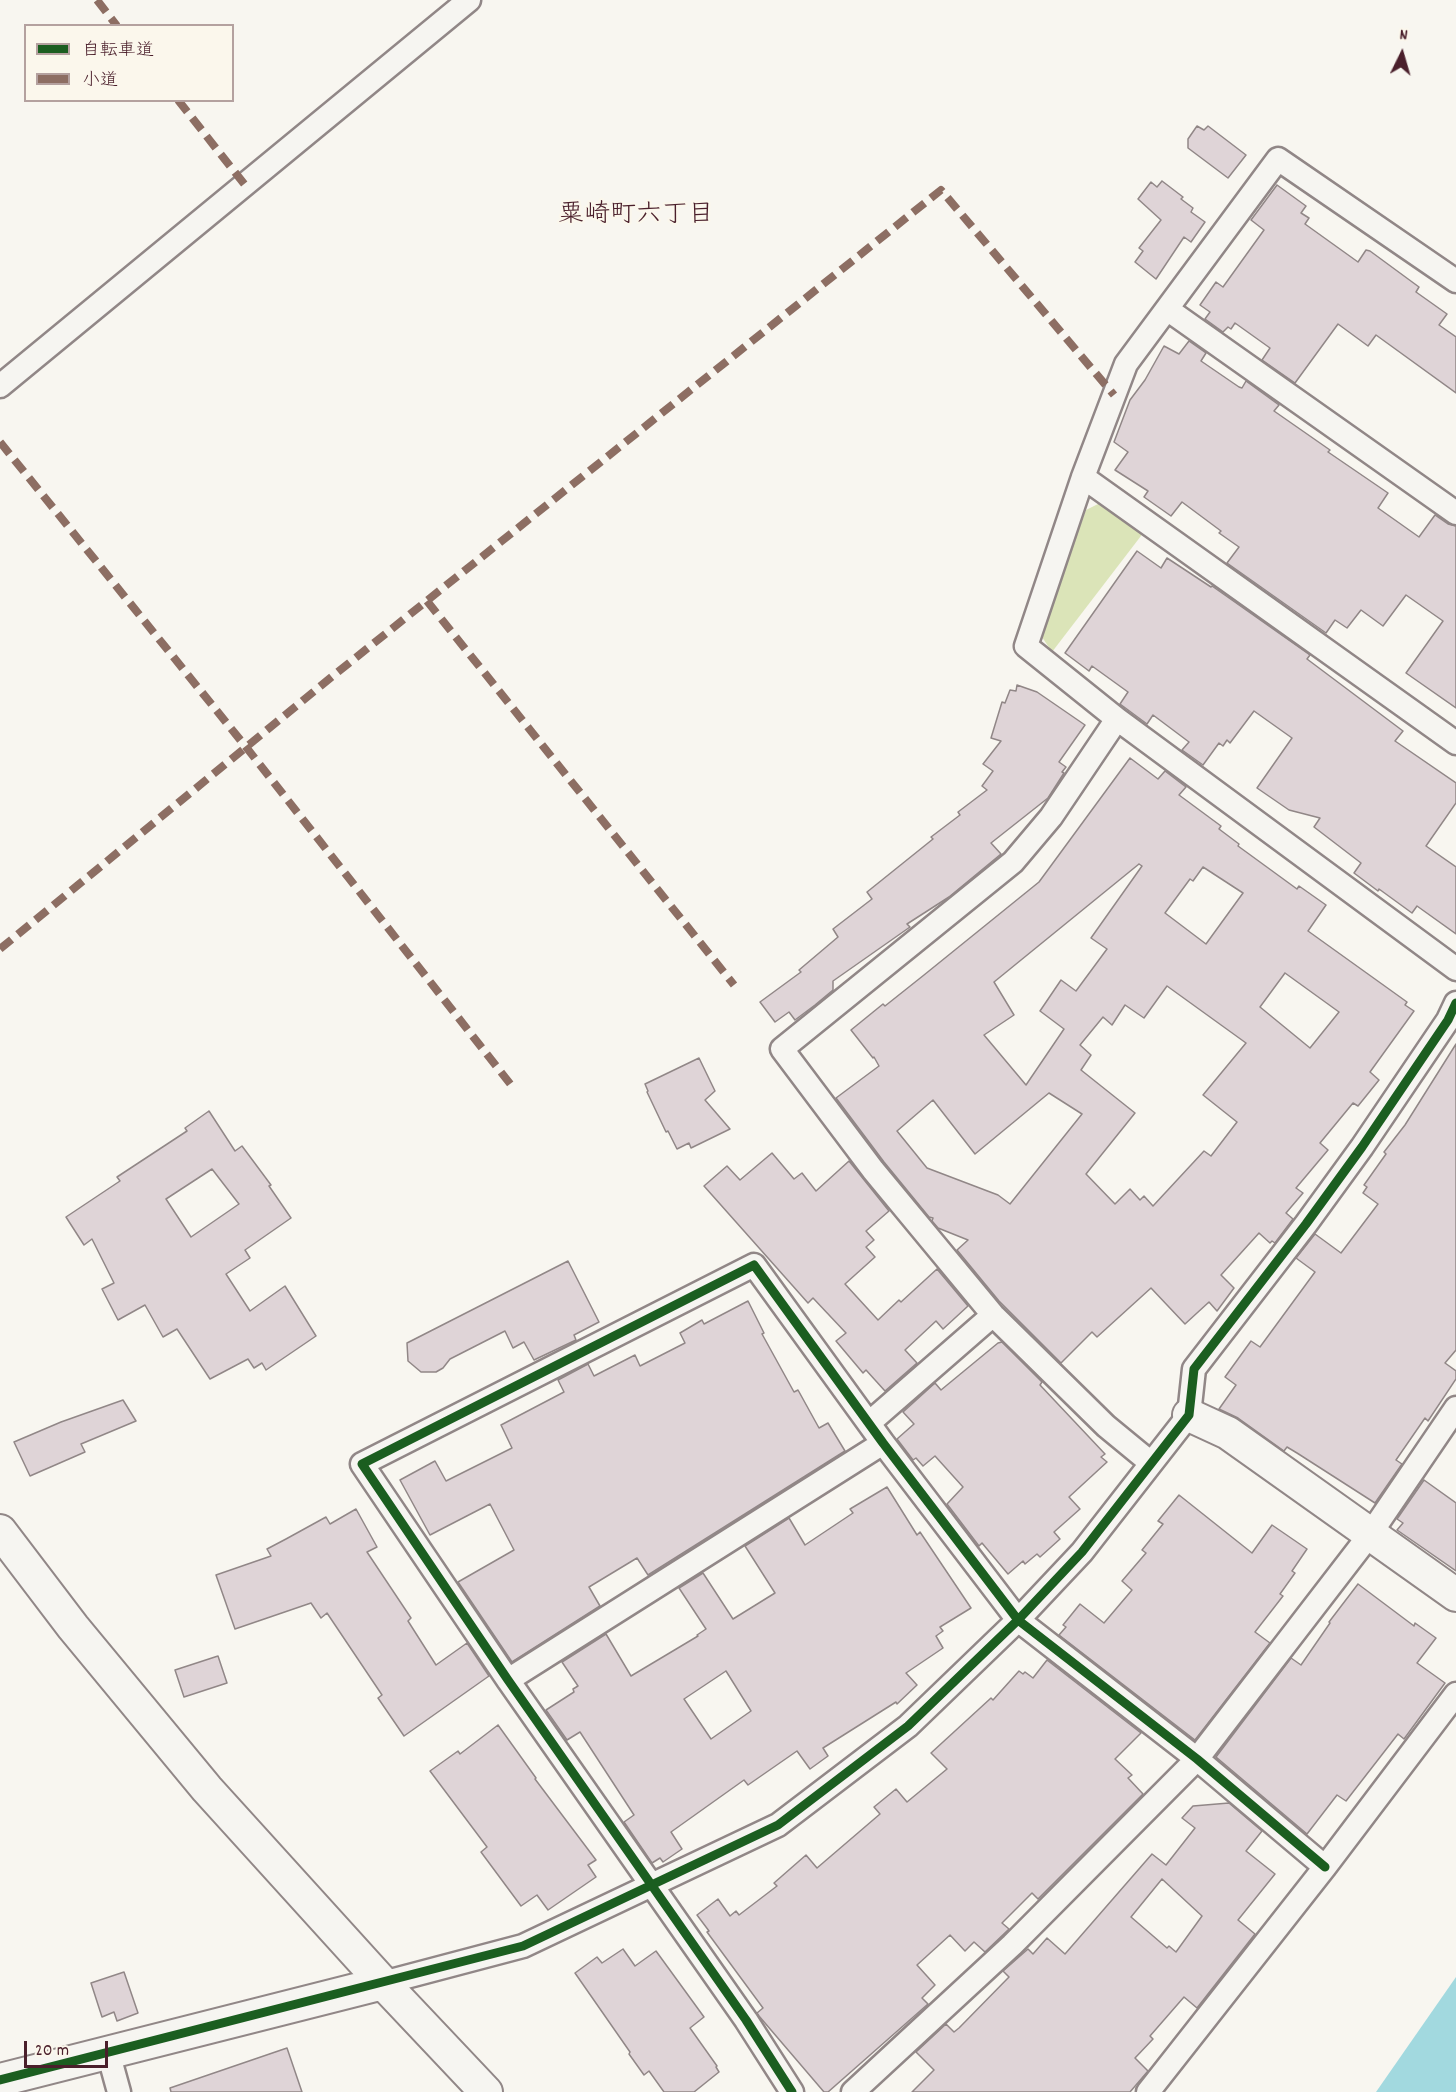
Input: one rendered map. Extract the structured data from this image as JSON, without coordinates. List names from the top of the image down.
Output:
{
  "districts": ["粟崎町六丁目"],
  "legend": ["自転車道", "小道"],
  "scale_bar": "20 m",
  "north": "top"
}
